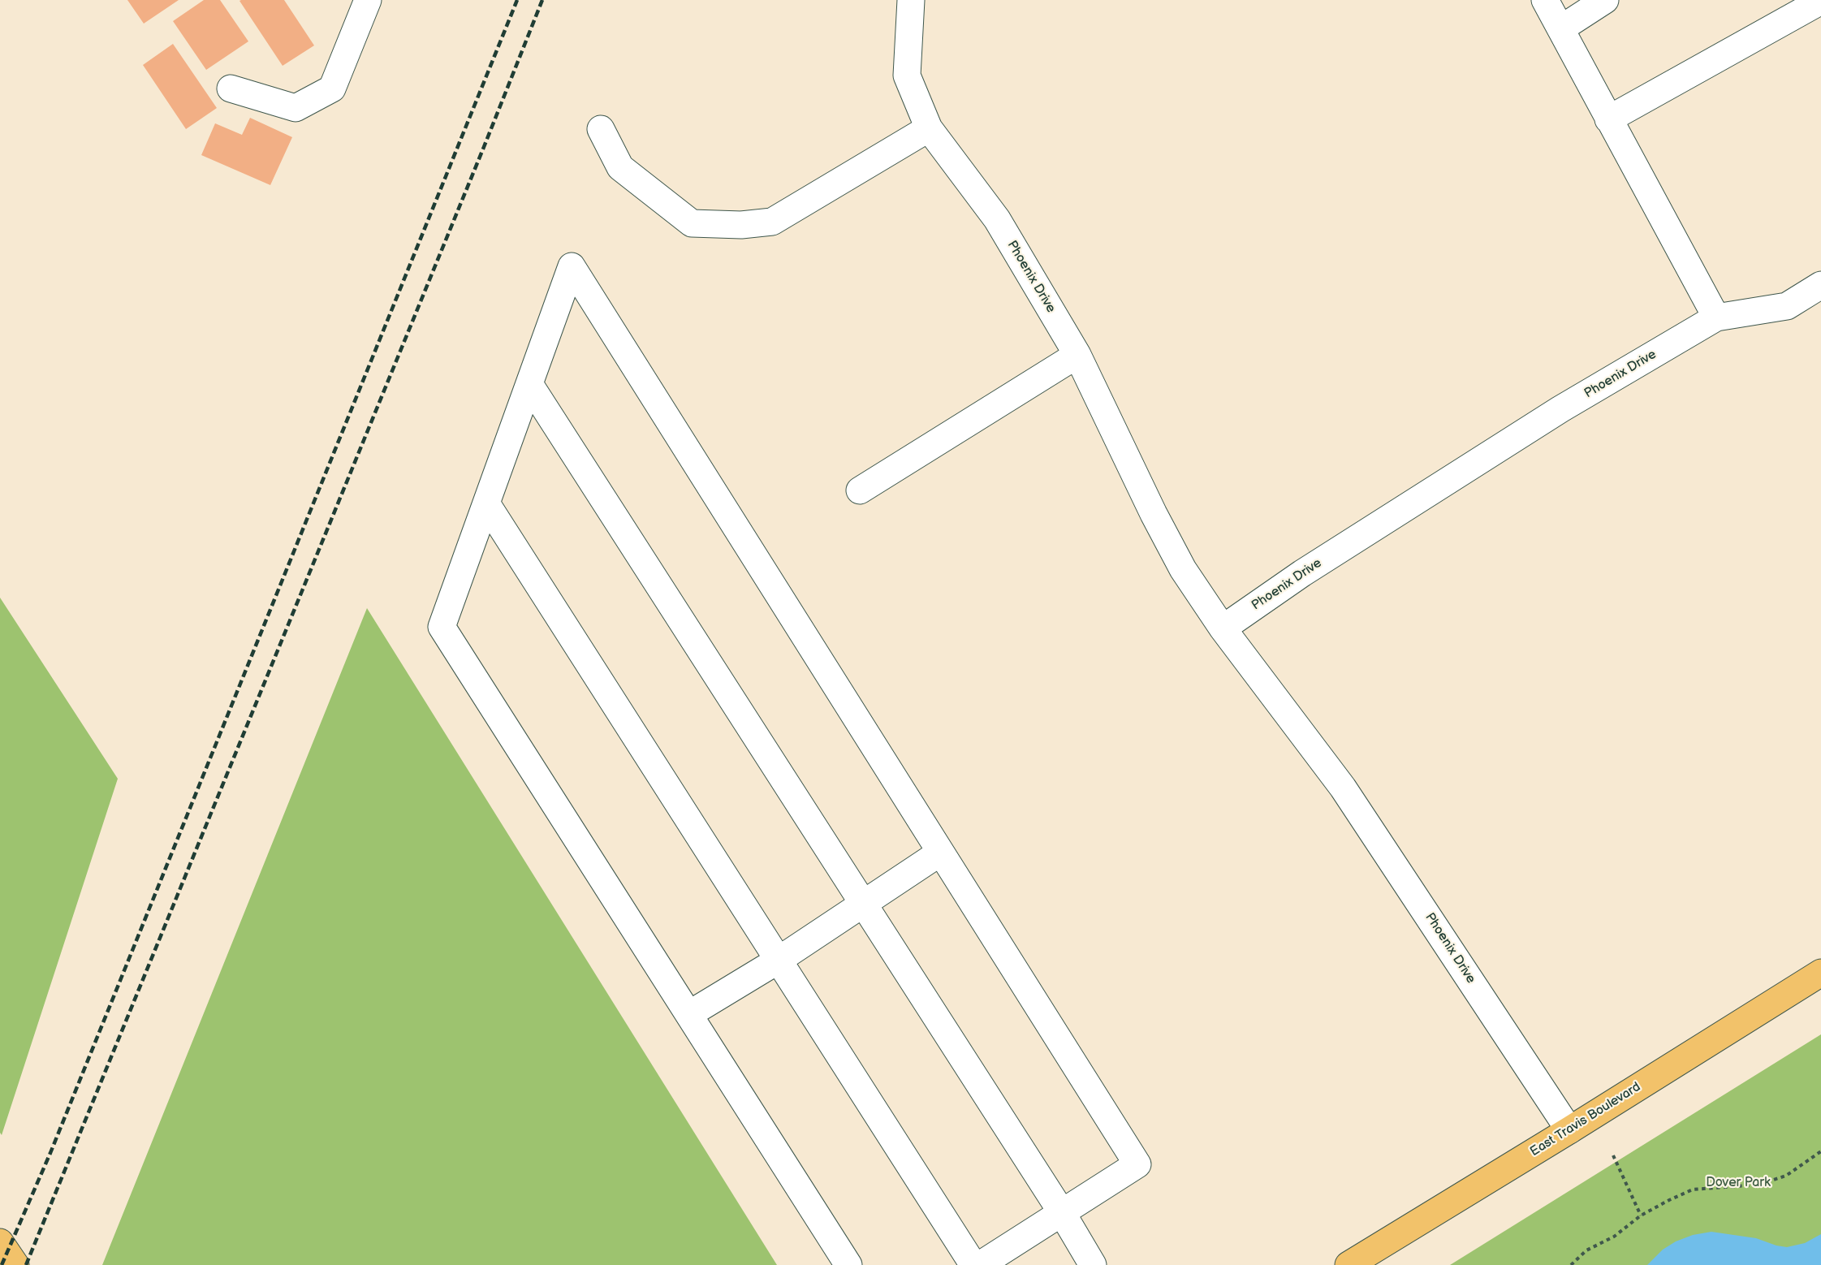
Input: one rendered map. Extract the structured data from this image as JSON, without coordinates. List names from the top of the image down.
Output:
{
  "streets": {
    "main road": ["East Travis Boulevard"],
    "street": ["Phoenix Drive"]
  },
  "crossings": [
    ["Phoenix Drive", "East Travis Boulevard"]
  ],
  "parks": ["Dover Park"]
}
